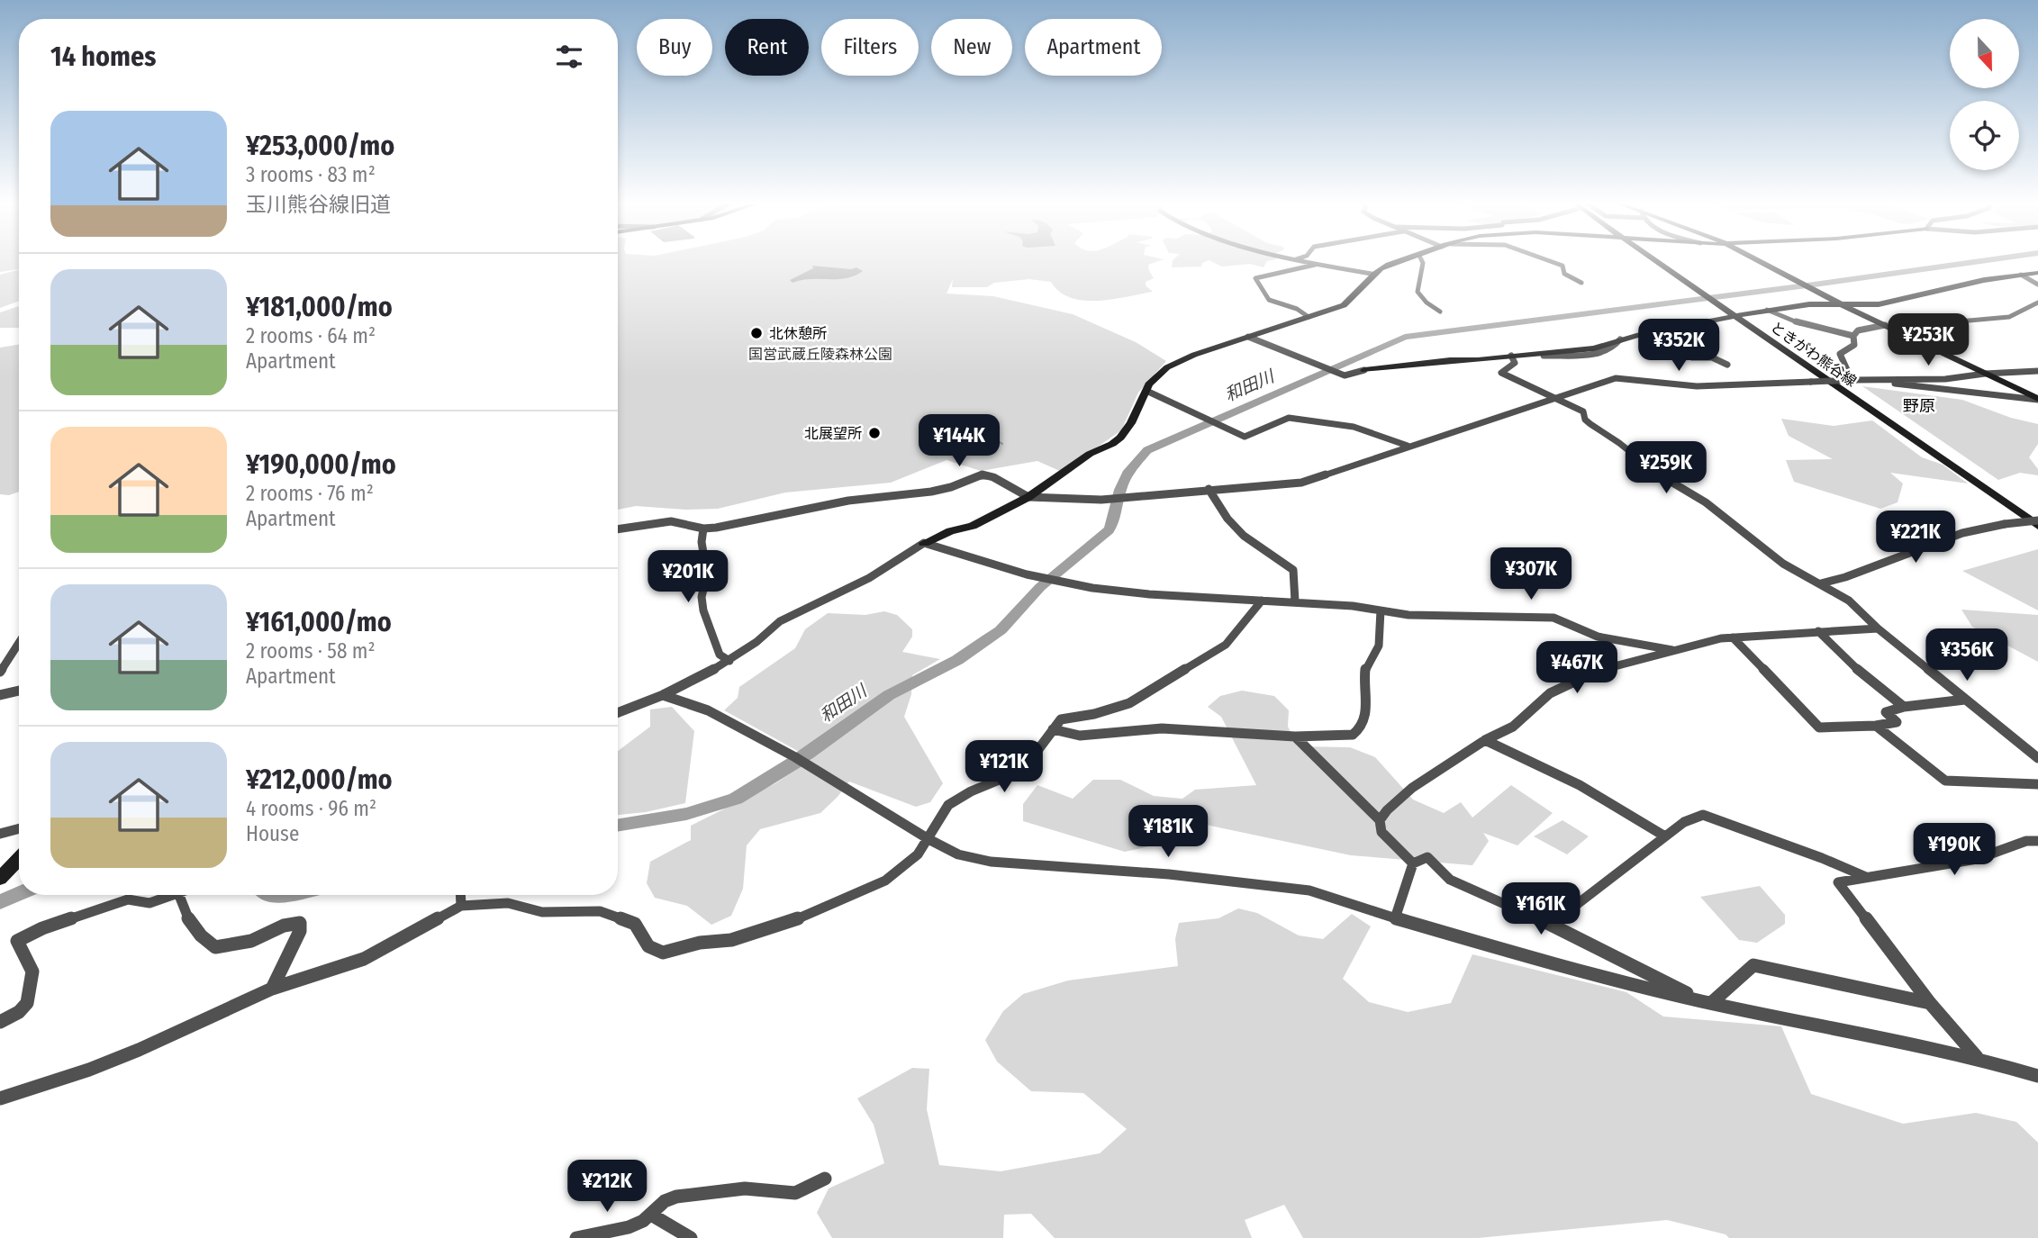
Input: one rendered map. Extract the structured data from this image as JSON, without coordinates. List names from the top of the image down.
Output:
{
  "streets": {
    "street": ["ときがわ熊谷線"]
  },
  "districts": ["野原"],
  "water": ["和田川"],
  "parks": ["国営武蔵丘陵森林公園"],
  "places": ["北休憩所", "北展望所"],
  "north": "bottom",
  "page": {
    "chip": [
      "Buy",
      "Rent",
      "Filters",
      "New",
      "Apartment"
    ],
    "heading": "14 homes",
    "list": [
      {
        "name": "¥253,000/mo",
        "note": "3 rooms · 83 m² · 玉川熊谷線旧道"
      },
      {
        "name": "¥181,000/mo",
        "note": "2 rooms · 64 m² · Apartment"
      },
      {
        "name": "¥190,000/mo",
        "note": "2 rooms · 76 m² · Apartment"
      },
      {
        "name": "¥161,000/mo",
        "note": "2 rooms · 58 m² · Apartment"
      },
      {
        "name": "¥212,000/mo",
        "note": "4 rooms · 96 m² · House"
      }
    ],
    "price": [
      "¥253K",
      "¥352K",
      "¥144K",
      "¥259K",
      "¥221K",
      "¥307K",
      "¥201K",
      "¥356K",
      "¥467K",
      "¥121K",
      "¥181K",
      "¥190K",
      "¥161K",
      "¥212K"
    ]
  }
}
